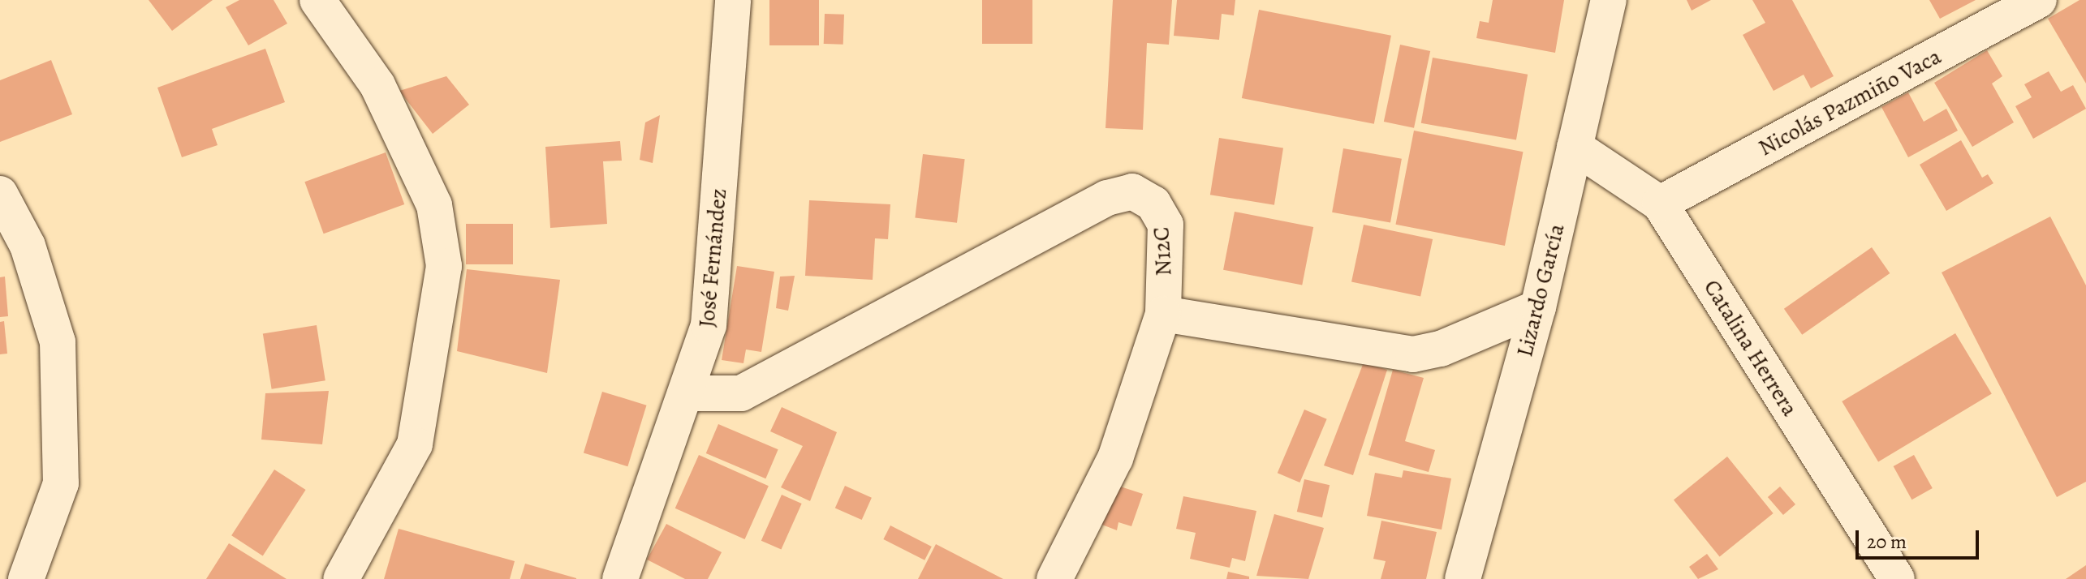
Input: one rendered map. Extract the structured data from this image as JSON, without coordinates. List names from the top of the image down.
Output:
{
  "streets": {
    "street": [
      "Nicolás Pazmiño Vaca",
      "N12C",
      "José Fernández",
      "Lizardo García",
      "Catalina Herrera"
    ]
  },
  "crossings": [
    ["Nicolás Pazmiño Vaca", "Catalina Herrera"],
    ["N12C", "José Fernández"],
    ["Lizardo García", "Catalina Herrera"]
  ],
  "scale_bar": "20 m"
}
